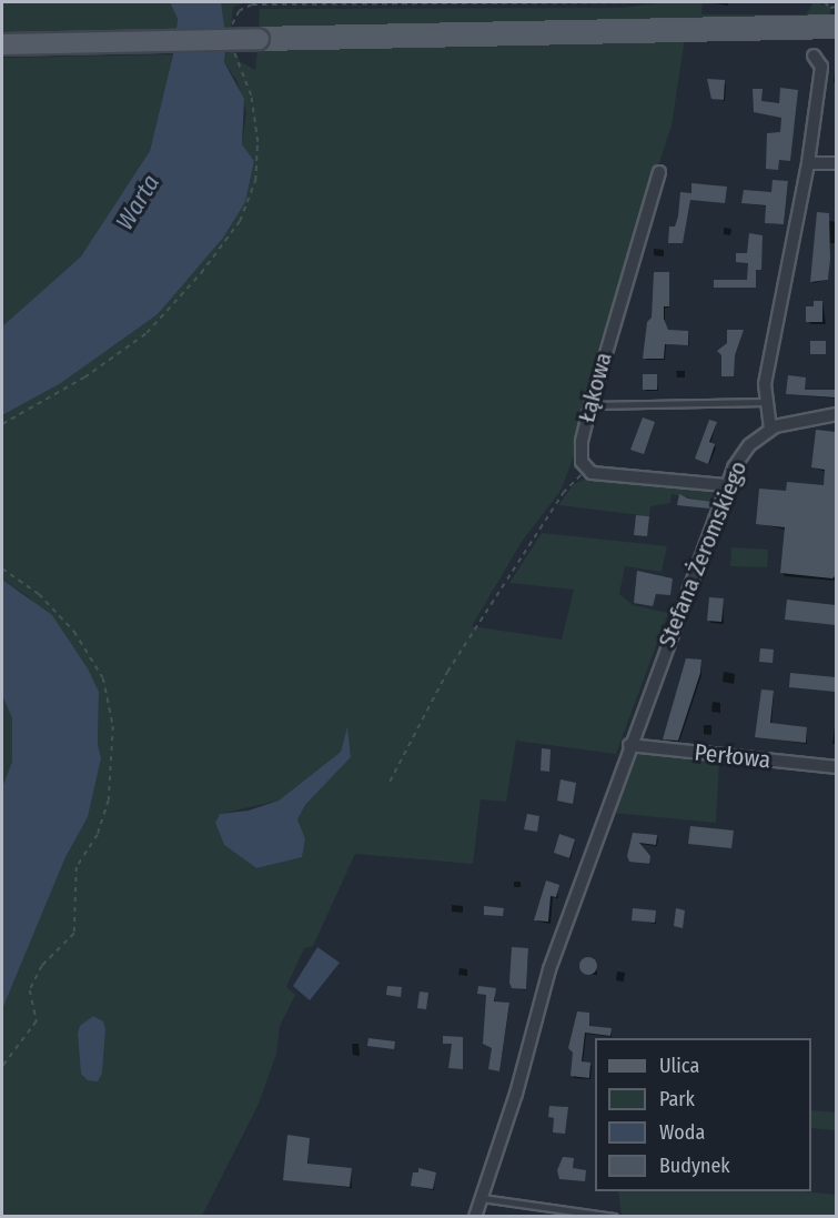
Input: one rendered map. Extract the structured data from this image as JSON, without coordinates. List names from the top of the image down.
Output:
{
  "streets": {
    "street": ["Łąkowa", "Stefana Żeromskiego", "Perłowa"]
  },
  "crossings": [
    ["Stefana Żeromskiego", "Perłowa"]
  ],
  "water": ["Warta"],
  "legend": [
    "Ulica",
    "Park",
    "Woda",
    "Budynek"
  ]
}
